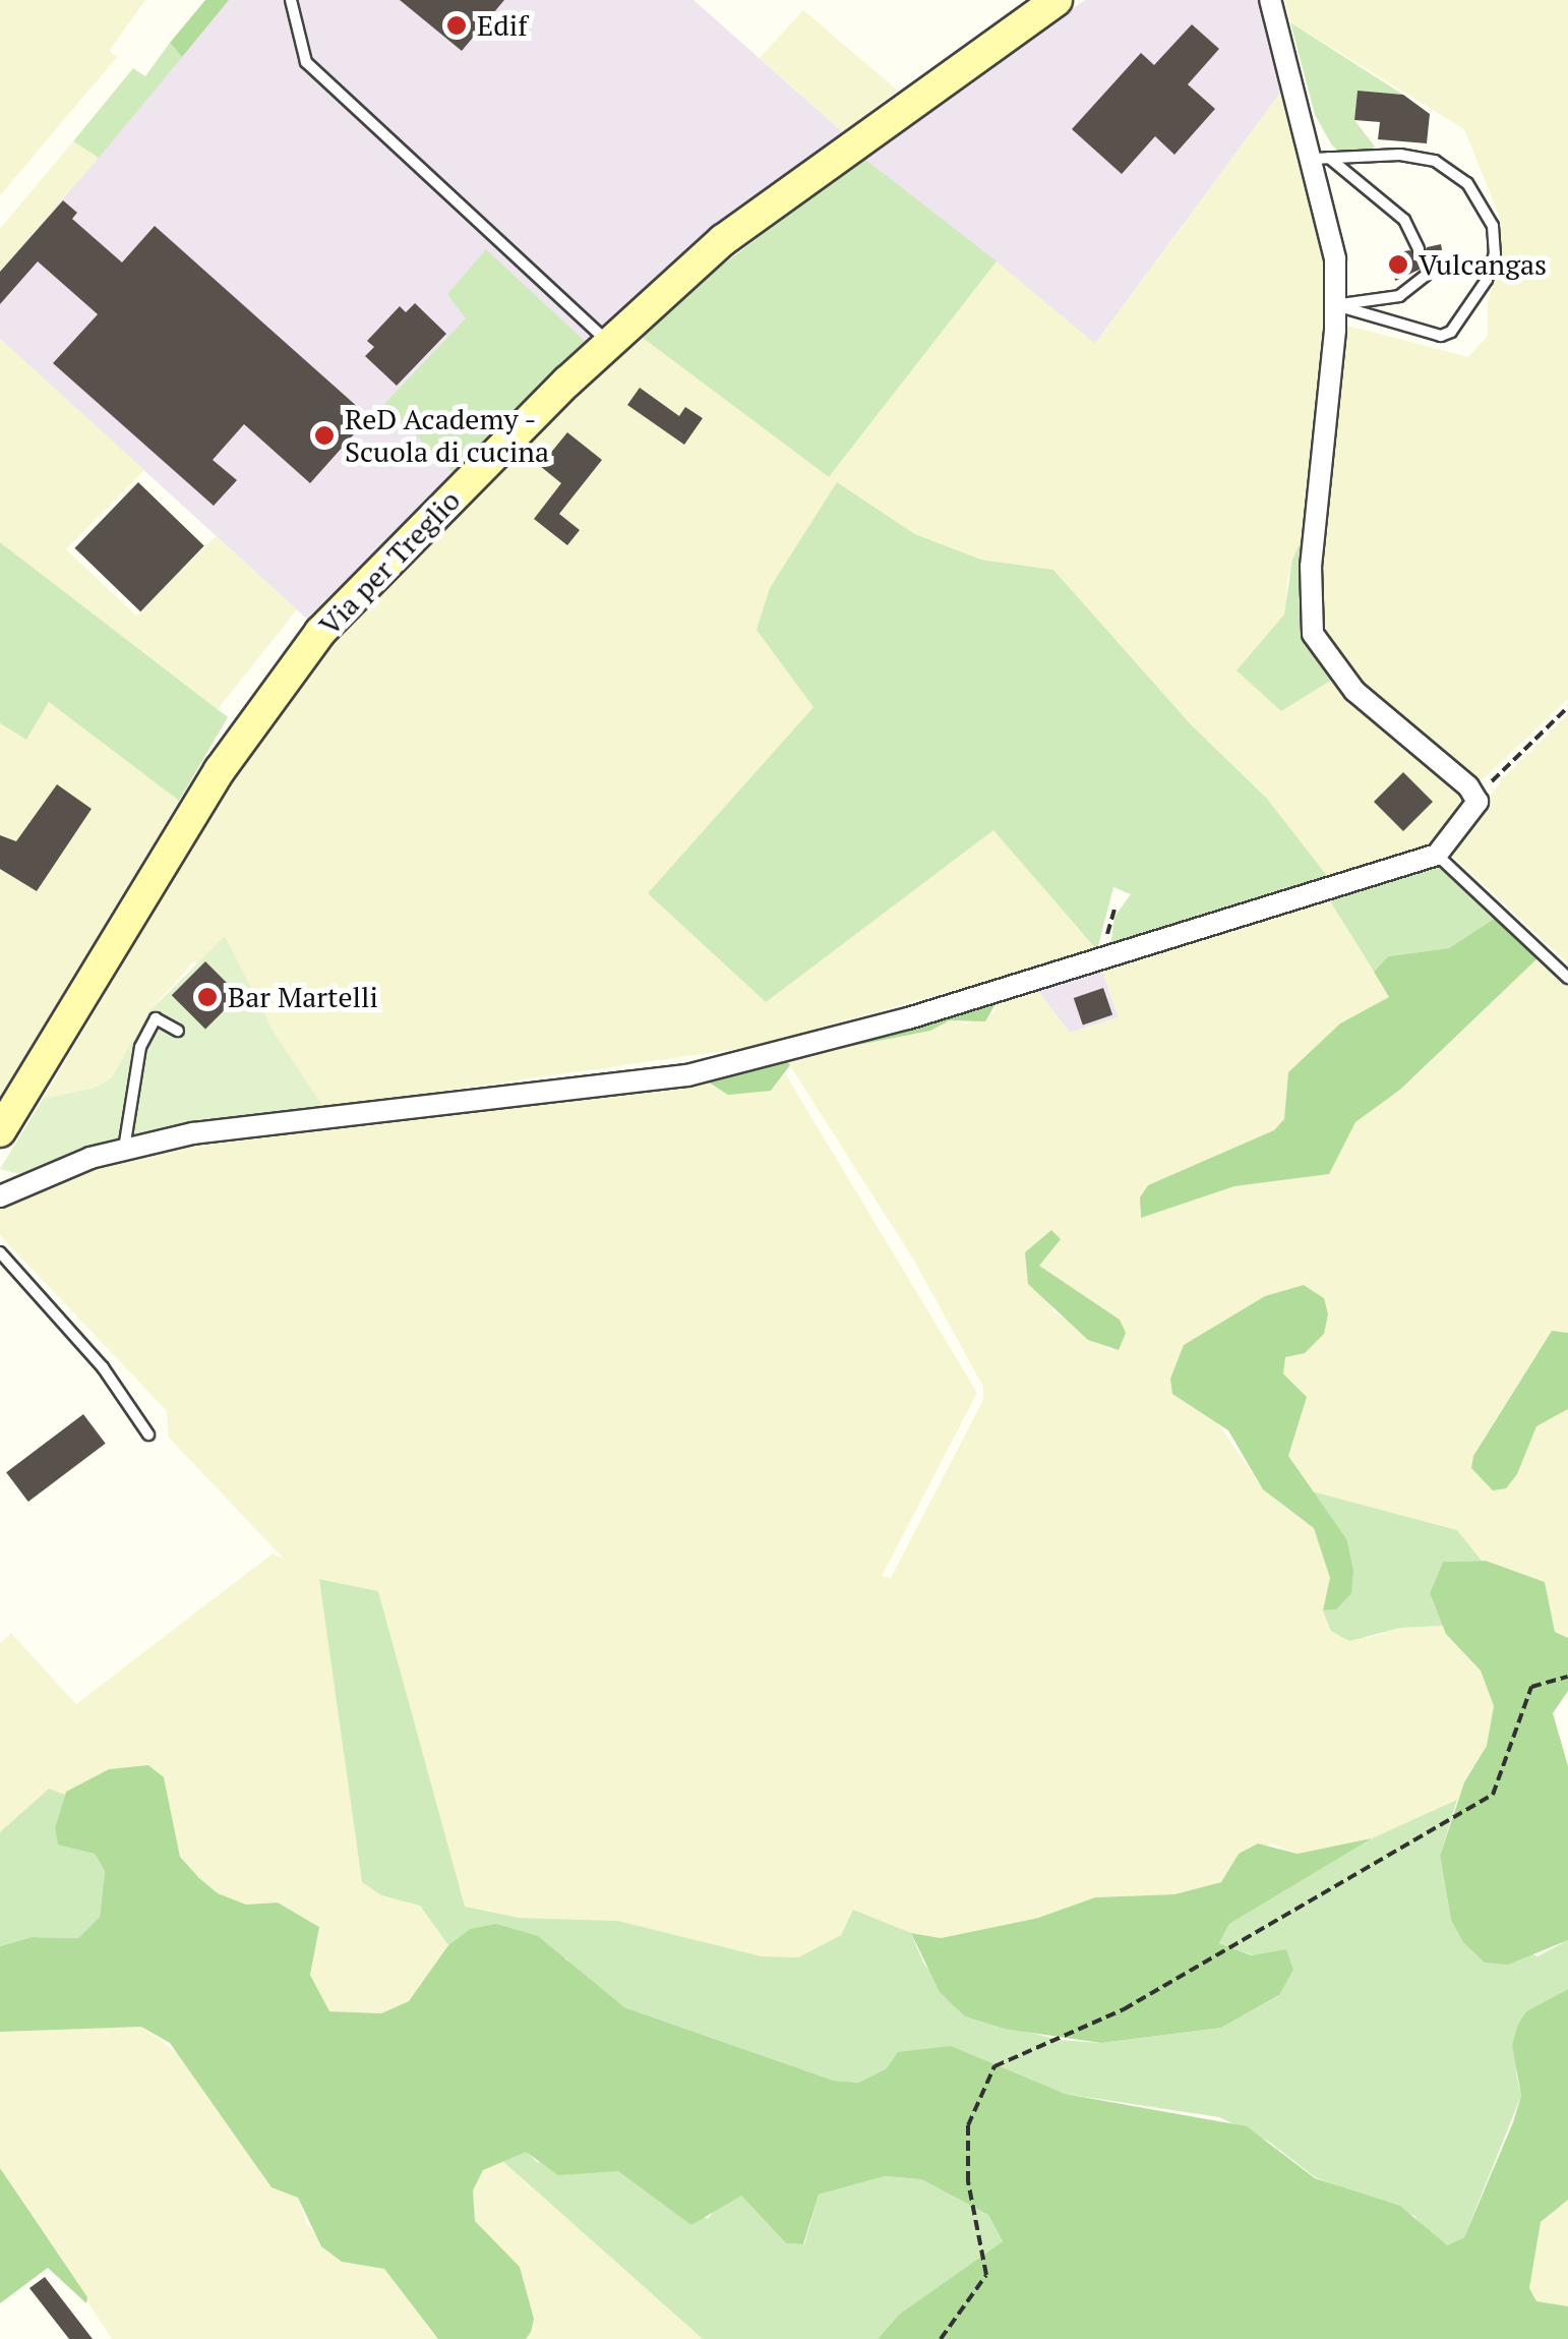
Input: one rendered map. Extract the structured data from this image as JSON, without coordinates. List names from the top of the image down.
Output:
{
  "streets": {
    "main road": ["Via per Treglio"]
  },
  "places": [
    "Edif",
    "Vulcangas",
    "ReD Academy - Scuola di cucina",
    "Bar Martelli"
  ]
}
